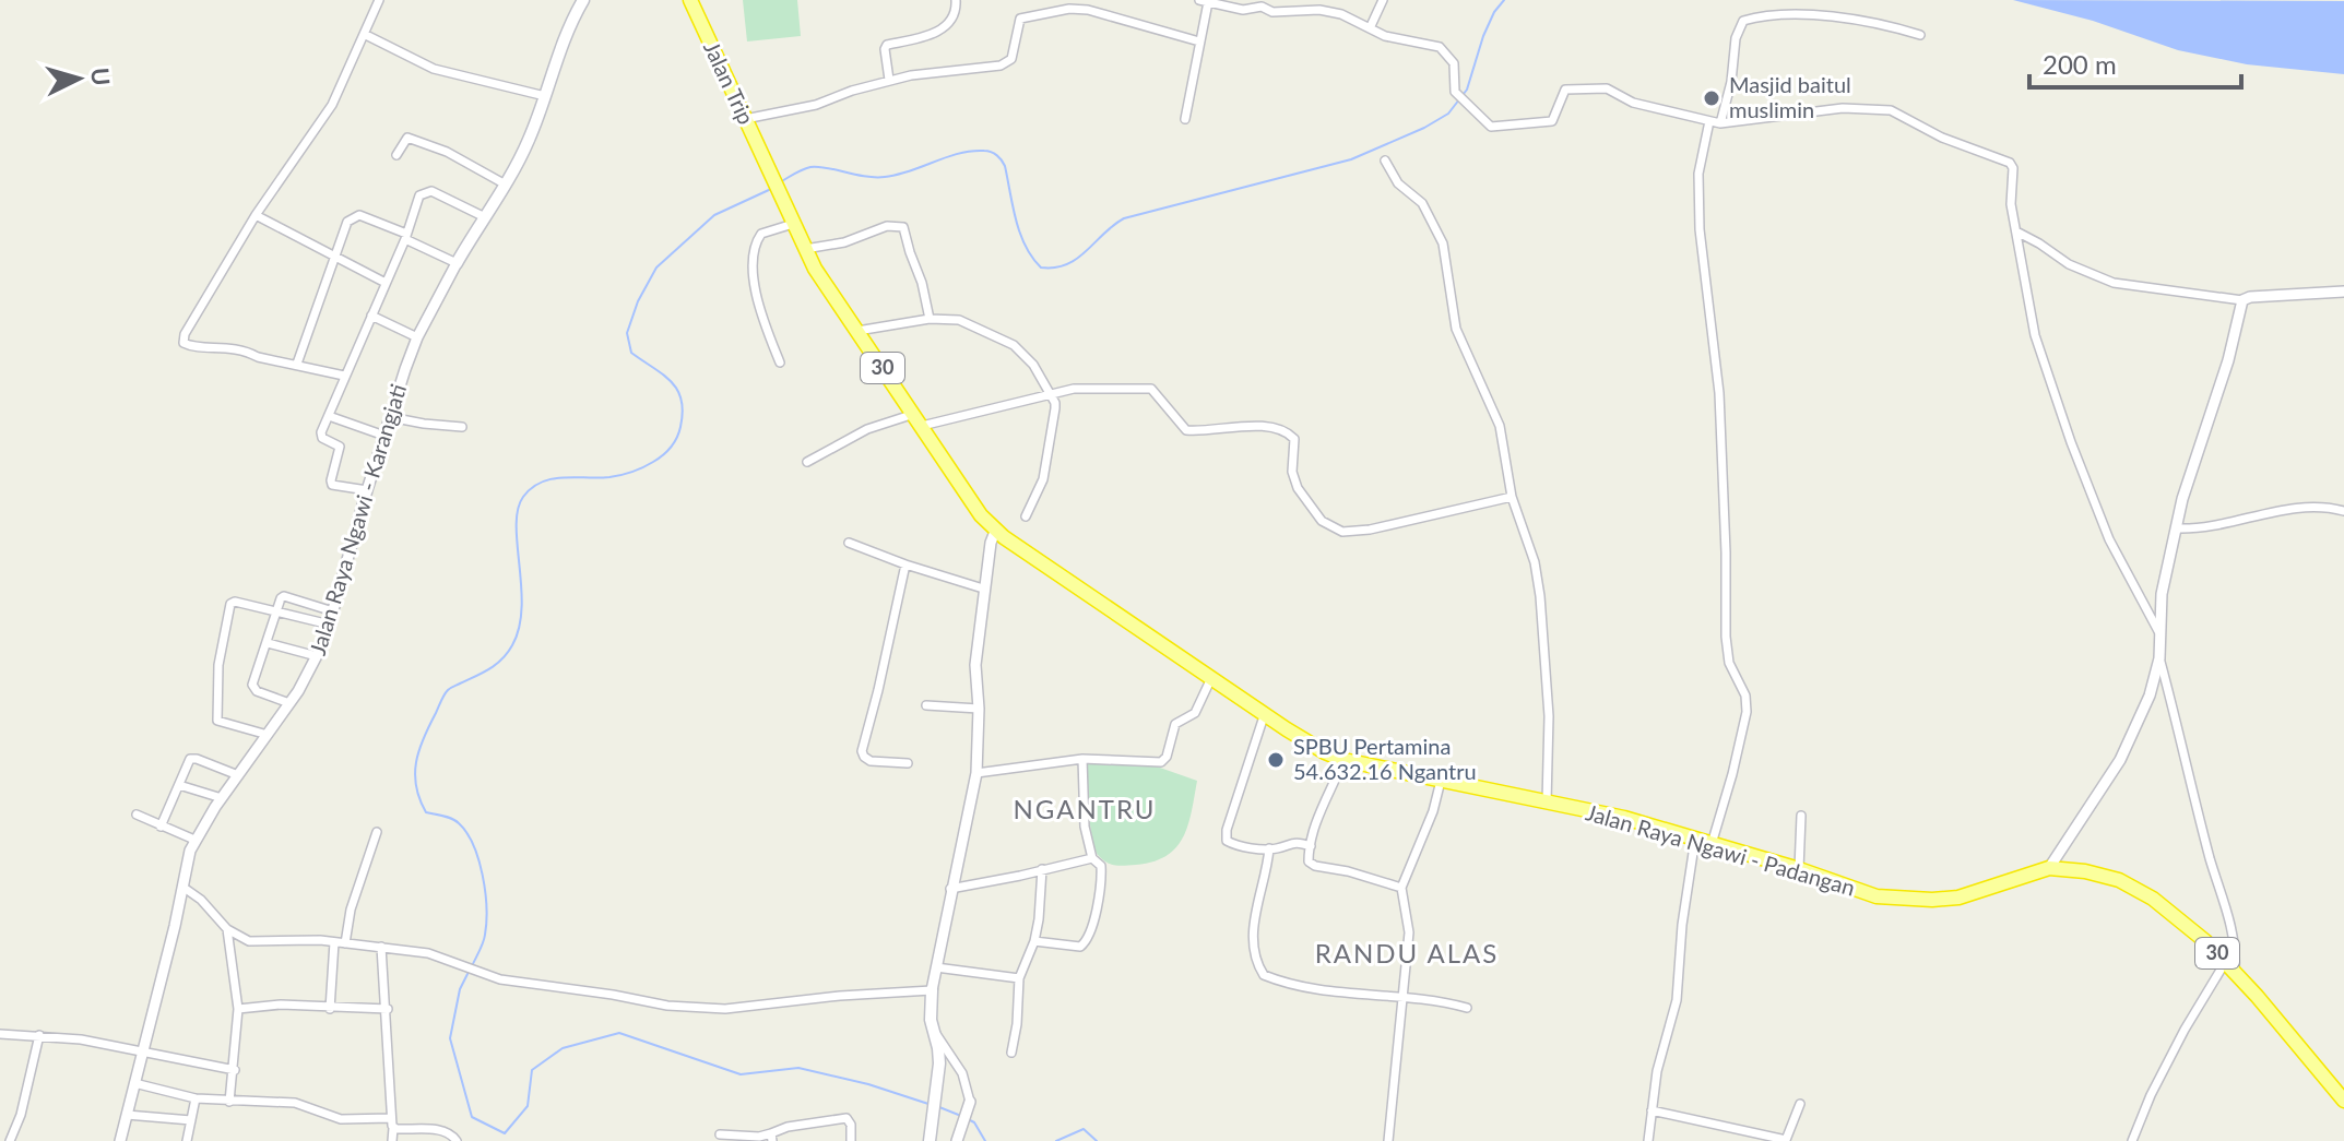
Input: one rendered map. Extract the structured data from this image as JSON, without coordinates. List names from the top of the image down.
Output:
{
  "streets": {
    "highway": ["Jalan Trip", "30", "Jalan Raya Ngawi - Padangan"],
    "main road": ["Jalan Raya Ngawi - Karangjati"]
  },
  "crossings": [
    ["Jalan Trip", "Jalan Raya Ngawi - Padangan"]
  ],
  "districts": ["NGANTRU", "RANDU ALAS"],
  "places": ["Masjid baitul muslimin", "SPBU Pertamina 54.632.16 Ngantru"],
  "scale_bar": "200 m",
  "north": "right"
}
